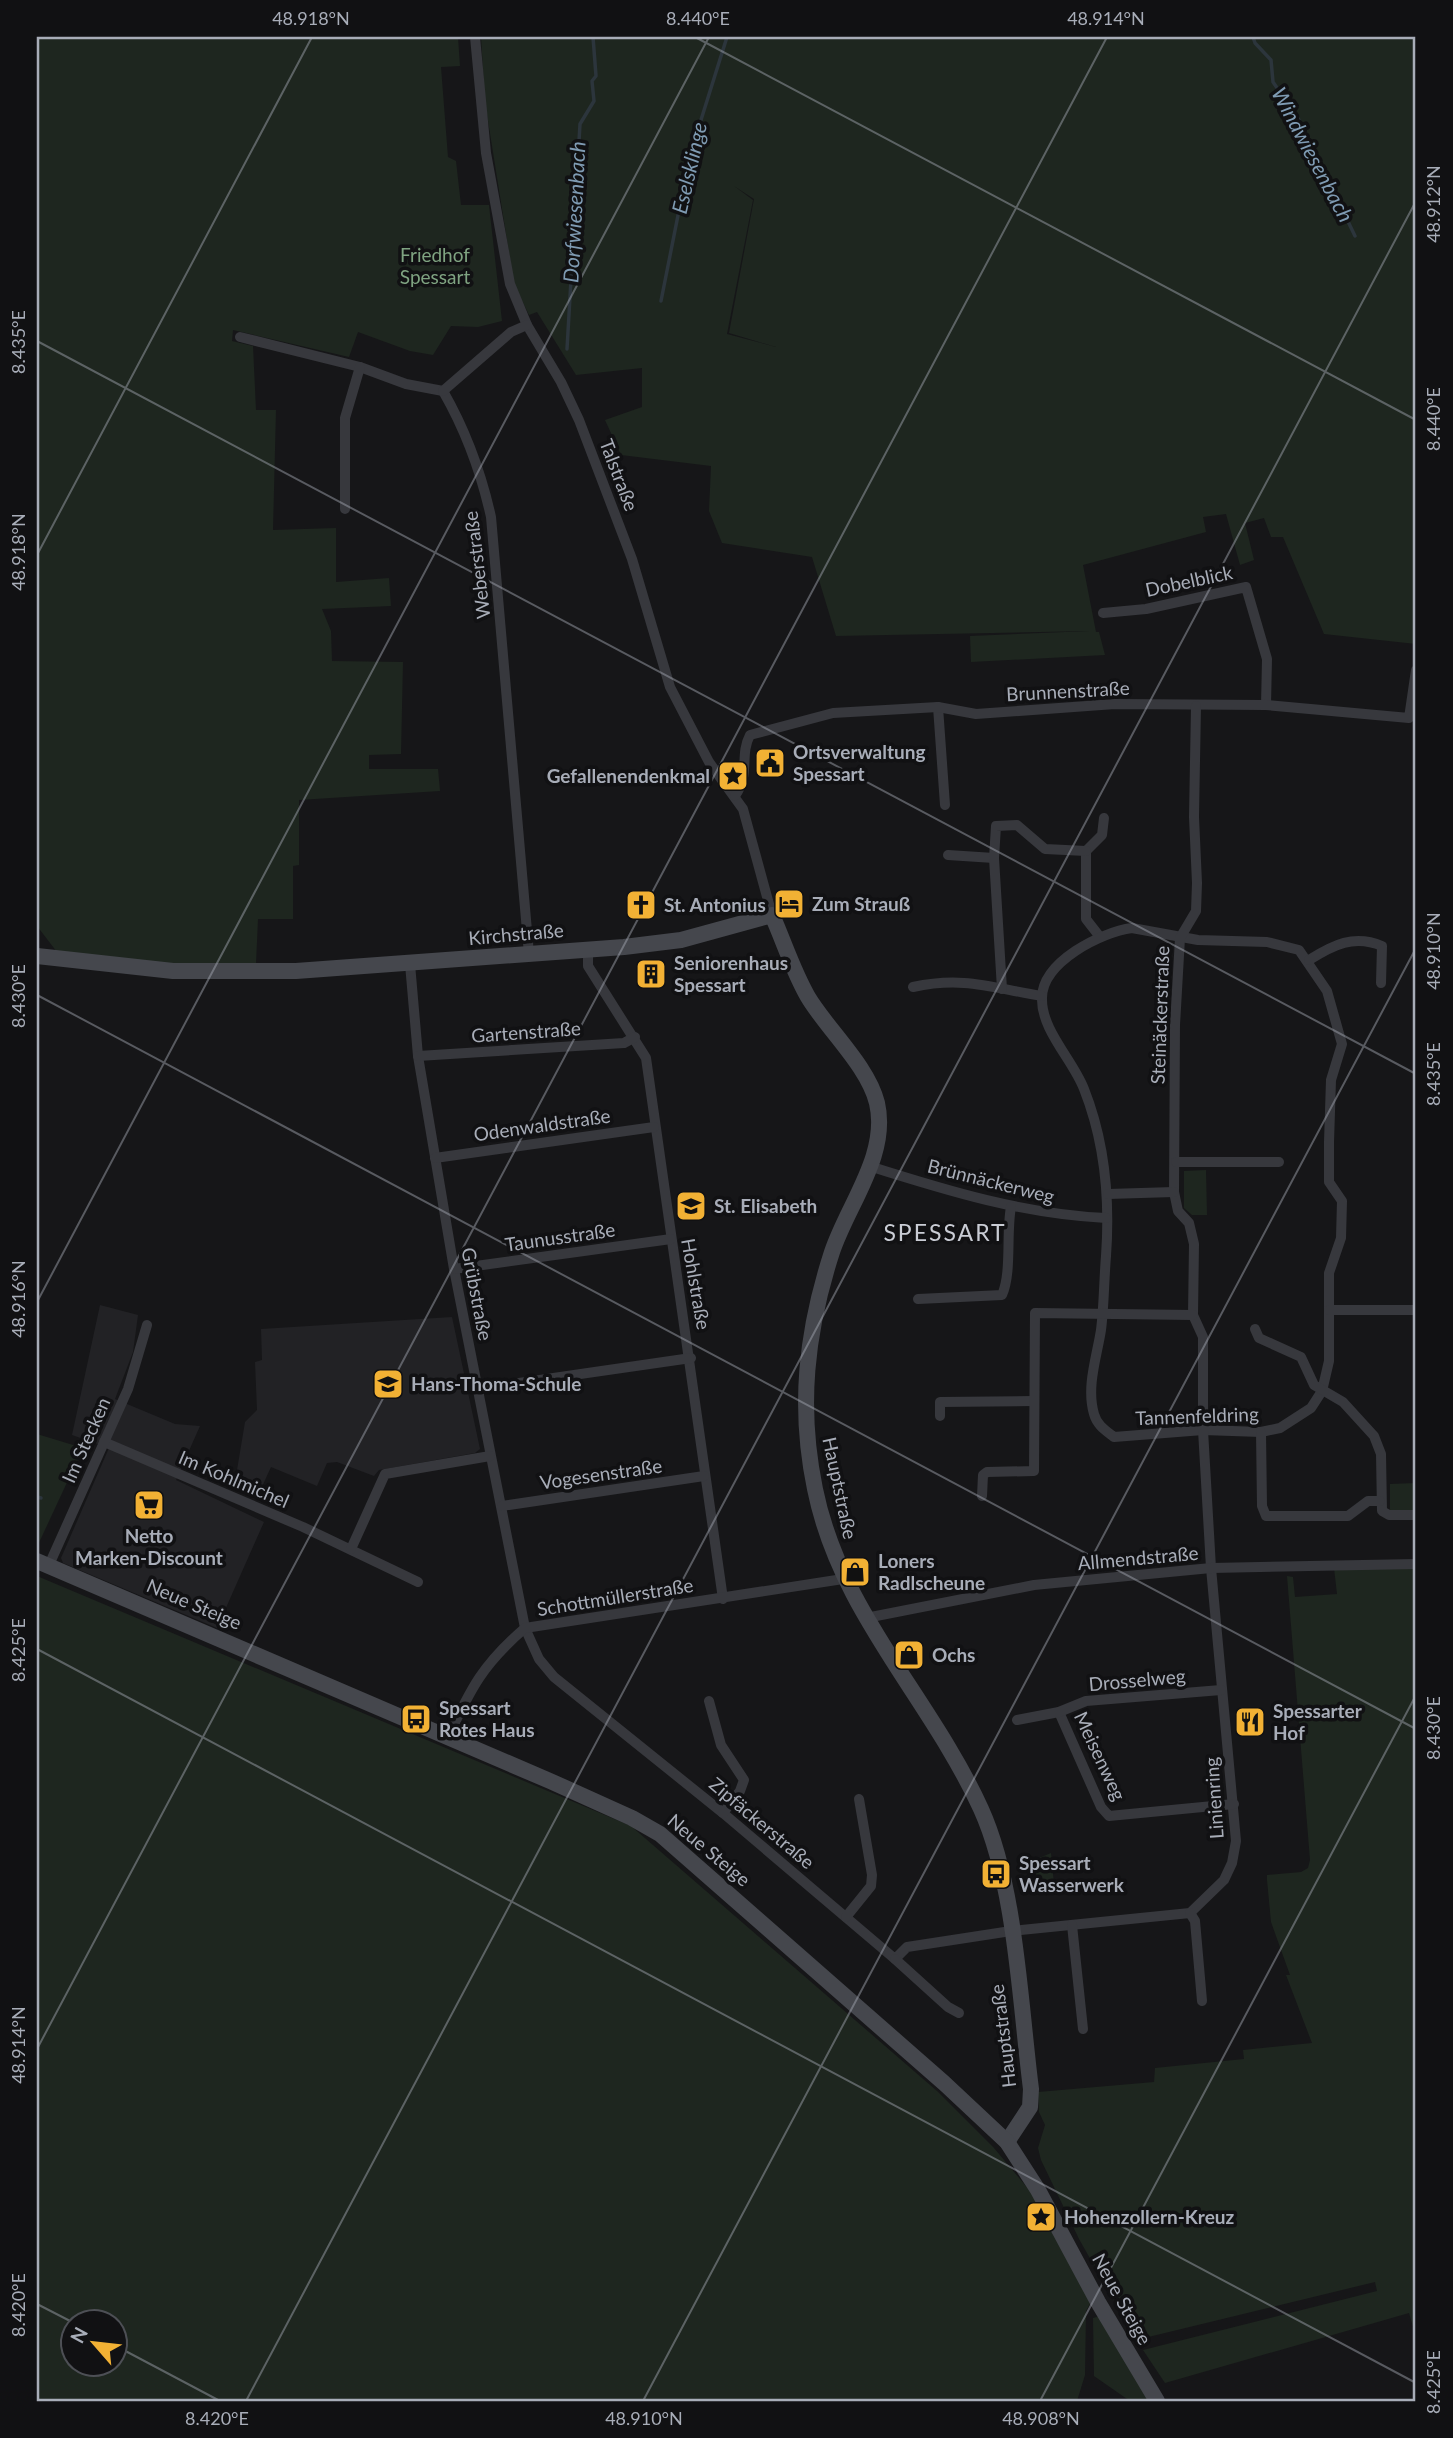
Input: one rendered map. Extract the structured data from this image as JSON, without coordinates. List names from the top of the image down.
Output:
{
  "streets": {
    "street": [
      "Talstraße",
      "Weberstraße",
      "Dobelblick",
      "Brunnenstraße",
      "Kirchstraße",
      "Steinäckerstraße",
      "Gartenstraße",
      "Odenwaldstraße",
      "Brünnäckerweg",
      "Taunusstraße",
      "Hohlstraße",
      "Grübstraße",
      "Tannenfeldring",
      "Im Stecken",
      "Vogesenstraße",
      "Im Kohlmichel",
      "Hauptstraße",
      "Allmendstraße",
      "Schottmüllerstraße",
      "Neue Steige",
      "Drosselweg",
      "Meisenweg",
      "Linienring",
      "Zipfäckerstraße"
    ]
  },
  "crossings": [
    ["Talstraße", "Brunnenstraße"],
    ["Talstraße", "Kirchstraße"],
    ["Talstraße", "Hauptstraße"],
    ["Weberstraße", "Kirchstraße"],
    ["Dobelblick", "Brunnenstraße"],
    ["Brunnenstraße", "Steinäckerstraße"],
    ["Kirchstraße", "Hohlstraße"],
    ["Kirchstraße", "Grübstraße"],
    ["Kirchstraße", "Hauptstraße"],
    ["Steinäckerstraße", "Tannenfeldring"],
    ["Steinäckerstraße", "Allmendstraße"],
    ["Steinäckerstraße", "Linienring"],
    ["Gartenstraße", "Hohlstraße"],
    ["Gartenstraße", "Grübstraße"],
    ["Odenwaldstraße", "Hohlstraße"],
    ["Odenwaldstraße", "Grübstraße"],
    ["Brünnäckerweg", "Tannenfeldring"],
    ["Brünnäckerweg", "Hauptstraße"],
    ["Taunusstraße", "Hohlstraße"],
    ["Taunusstraße", "Grübstraße"],
    ["Hohlstraße", "Vogesenstraße"],
    ["Hohlstraße", "Schottmüllerstraße"],
    ["Grübstraße", "Vogesenstraße"],
    ["Grübstraße", "Schottmüllerstraße"],
    ["Grübstraße", "Zipfäckerstraße"],
    ["Im Stecken", "Im Kohlmichel"],
    ["Im Stecken", "Neue Steige"],
    ["Hauptstraße", "Allmendstraße"],
    ["Hauptstraße", "Schottmüllerstraße"],
    ["Hauptstraße", "Neue Steige"],
    ["Allmendstraße", "Linienring"],
    ["Schottmüllerstraße", "Neue Steige"],
    ["Schottmüllerstraße", "Zipfäckerstraße"],
    ["Drosselweg", "Meisenweg"],
    ["Drosselweg", "Linienring"],
    ["Meisenweg", "Linienring"]
  ],
  "districts": ["SPESSART"],
  "water": ["Windwiesenbach", "Eselsklinge", "Dorfwiesenbach"],
  "parks": ["Friedhof Spessart"],
  "places": {
    "public building": ["Ortsverwaltung Spessart"],
    "place": ["Gefallenendenkmal", "Hohenzollern-Kreuz"],
    "hotel": ["Zum Strauß"],
    "church": ["St. Antonius"],
    "building": ["Seniorenhaus Spessart"],
    "school or university": ["St. Elisabeth", "Hans-Thoma-Schule"],
    "supermarket": ["Netto Marken-Discount"],
    "shop": ["Loners Radlscheune", "Ochs"],
    "bus stop": ["Spessart Rotes Haus", "Spessart Wasserwerk"],
    "restaurant": ["Spessarter Hof"]
  },
  "north": "top left",
  "coordinates": [
    "48.918°N",
    "8.440°E",
    "48.914°N",
    "48.912°N",
    "8.435°E",
    "48.910°N",
    "8.430°E",
    "48.916°N",
    "8.425°E",
    "8.420°E",
    "48.908°N"
  ]
}
